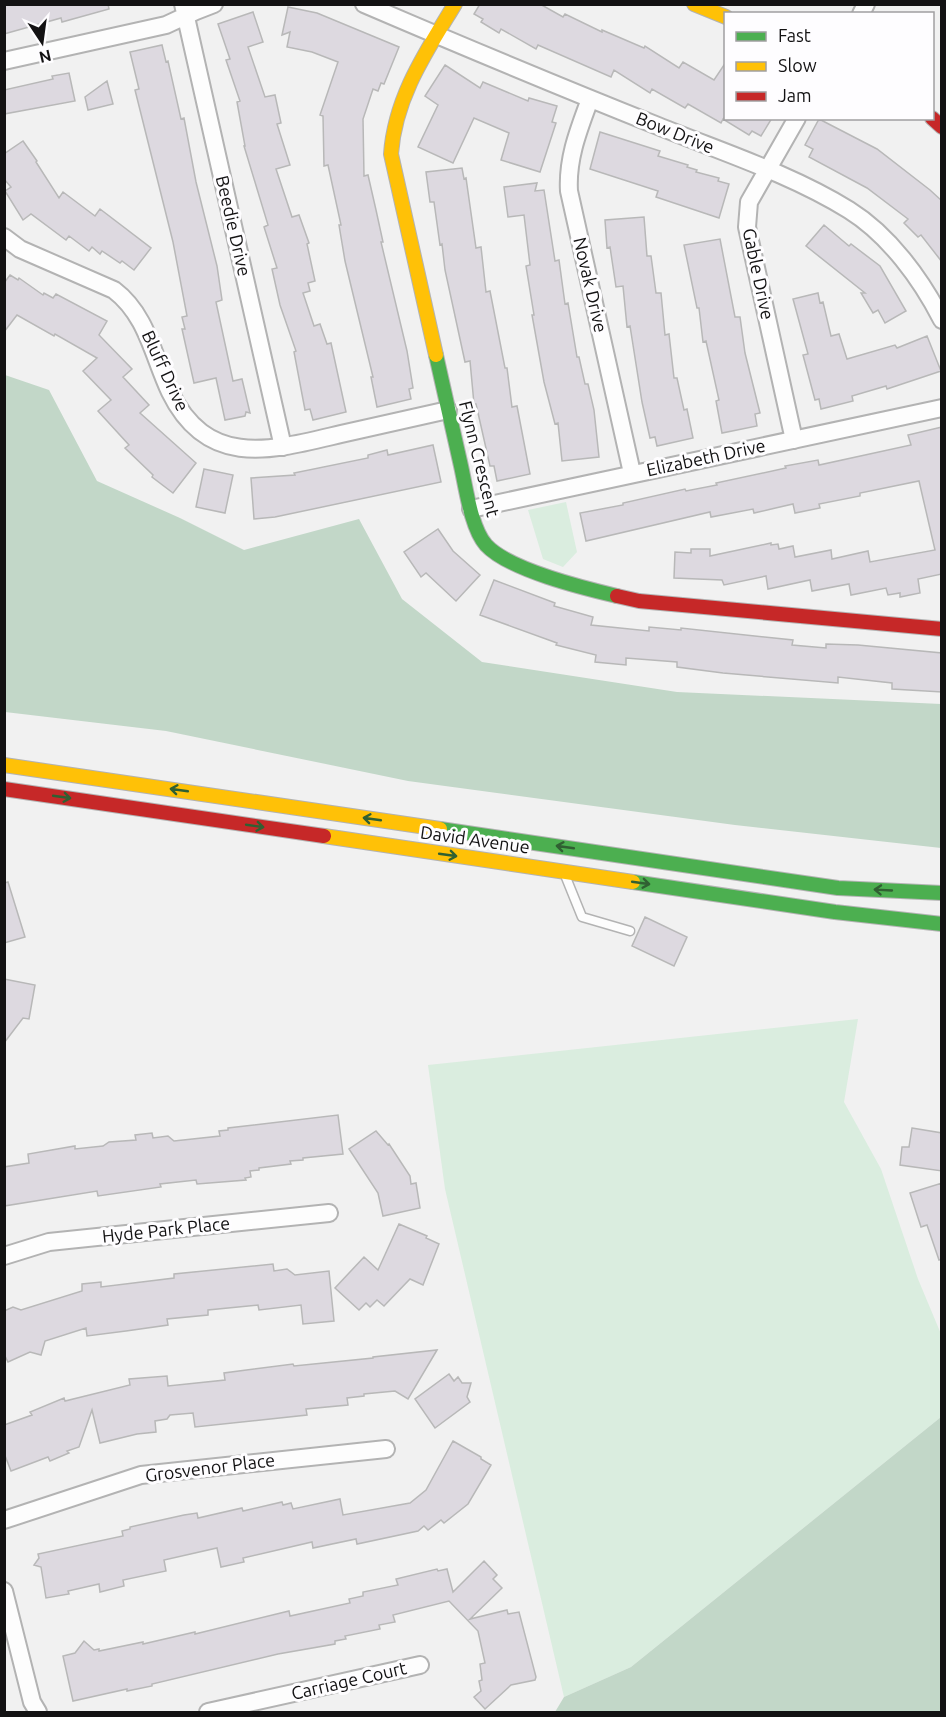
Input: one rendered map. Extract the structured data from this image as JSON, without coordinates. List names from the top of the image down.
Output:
{
  "streets": {
    "main road": ["Flynn Crescent", "David Avenue"],
    "street": [
      "Bow Drive",
      "Beedie Drive",
      "Gable Drive",
      "Novak Drive",
      "Bluff Drive",
      "Elizabeth Drive",
      "Hyde Park Place",
      "Grosvenor Place",
      "Carriage Court"
    ]
  },
  "crossings": [
    ["Bow Drive", "Gable Drive"],
    ["Bow Drive", "Novak Drive"],
    ["Bow Drive", "Flynn Crescent"],
    ["Beedie Drive", "Bluff Drive"],
    ["Gable Drive", "Elizabeth Drive"],
    ["Novak Drive", "Elizabeth Drive"],
    ["Bluff Drive", "Flynn Crescent"],
    ["Elizabeth Drive", "Flynn Crescent"]
  ],
  "legend": ["Fast", "Slow", "Jam"],
  "north": "bottom"
}
